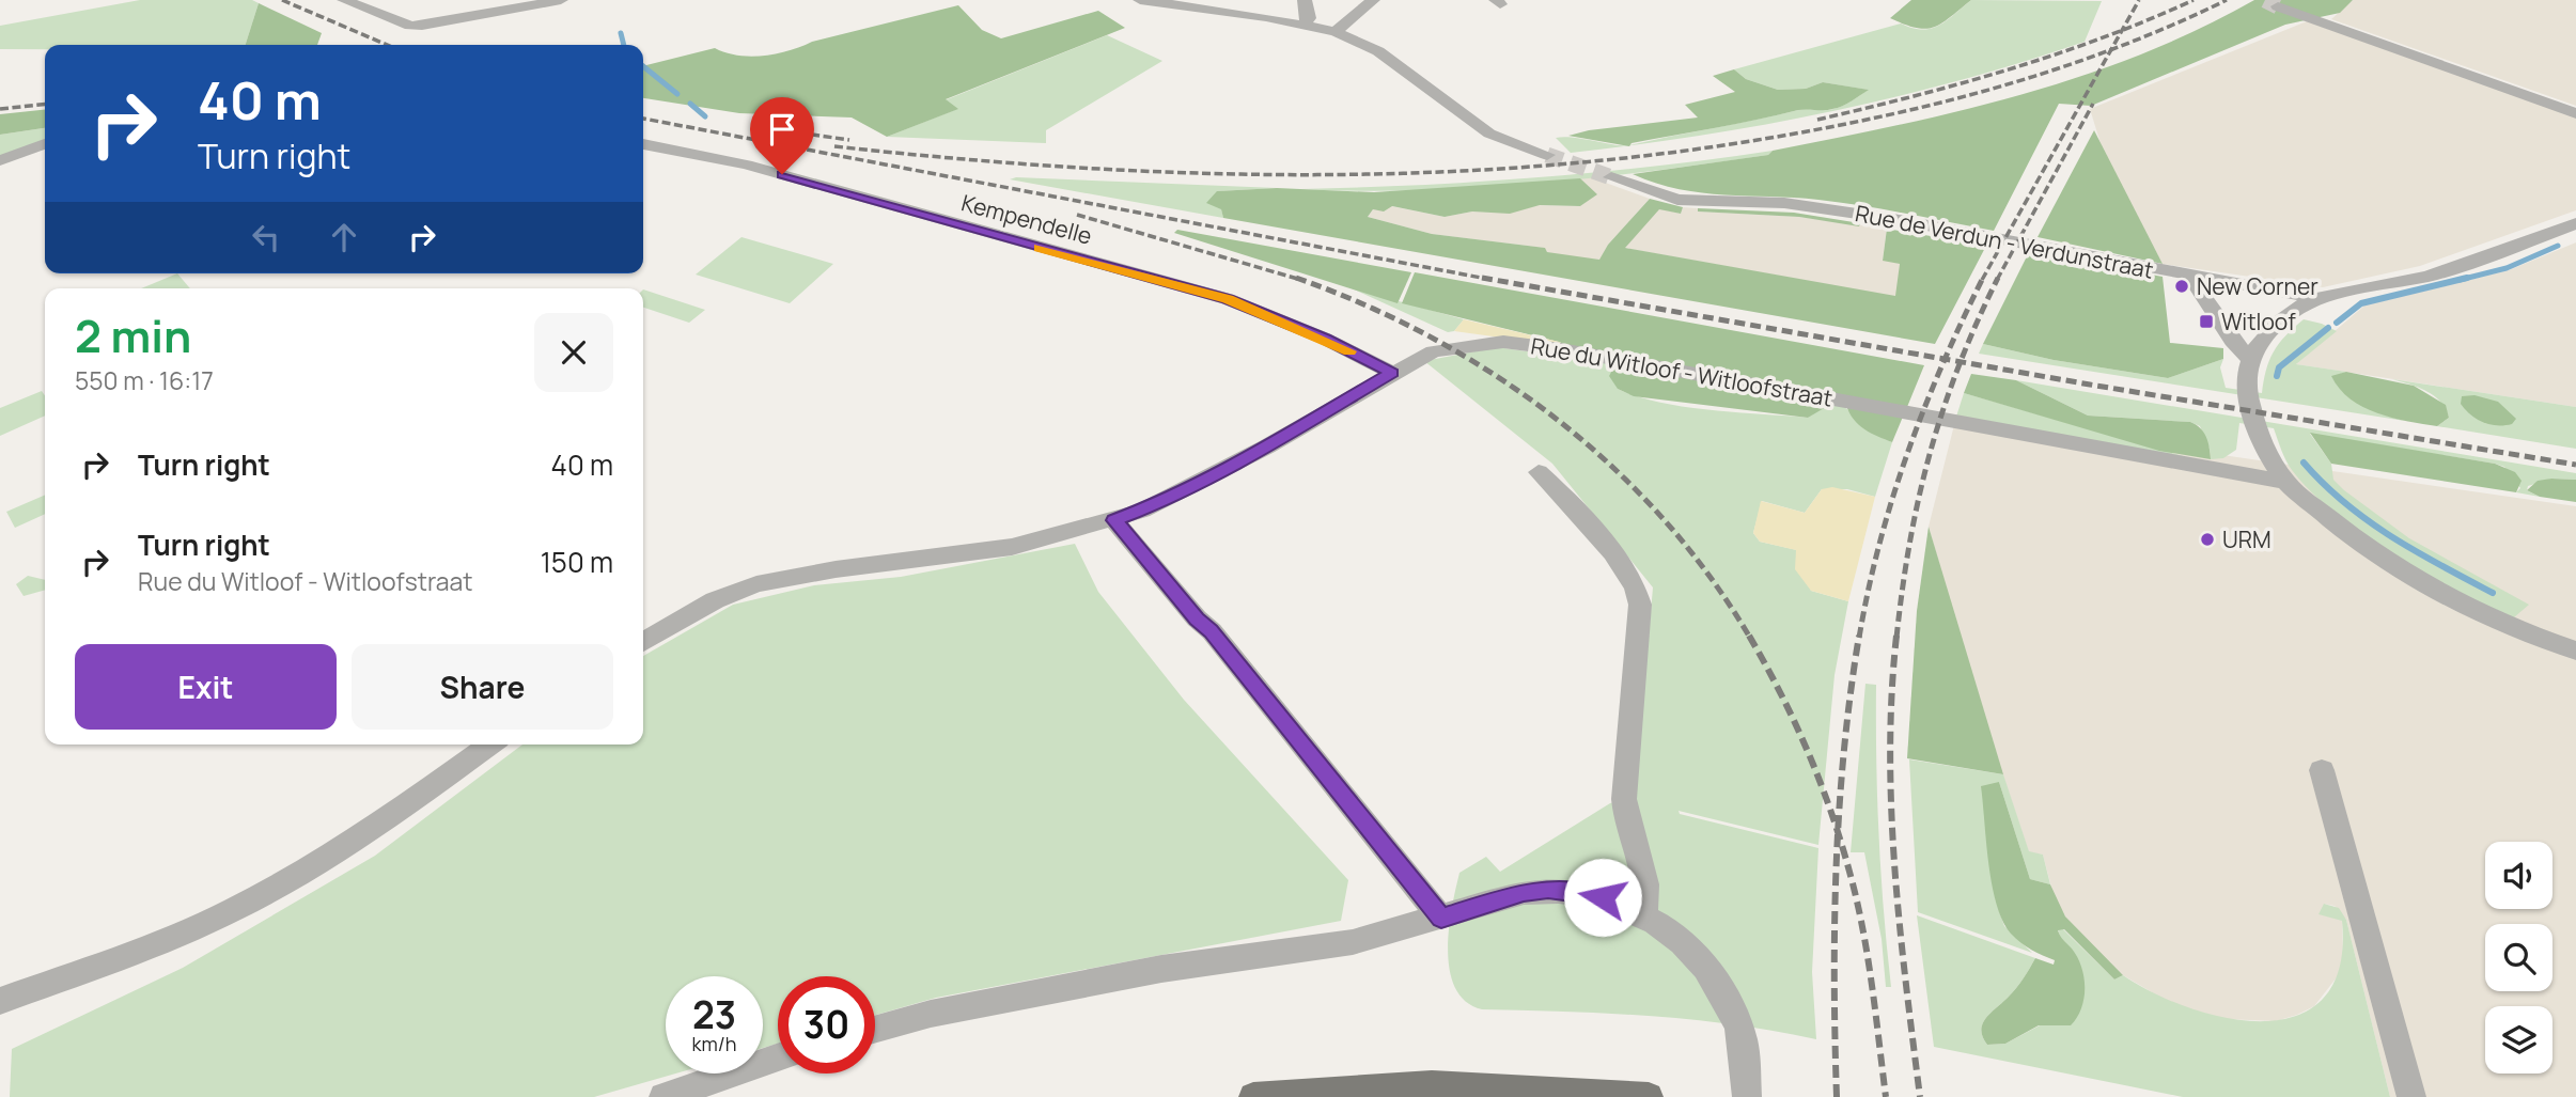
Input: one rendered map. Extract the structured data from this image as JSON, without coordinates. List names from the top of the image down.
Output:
{
  "streets": {
    "street": ["Kempendelle", "Rue de Verdun - Verdunstraat", "Rue du Witloof - Witloofstraat"]
  },
  "crossings": [
    ["Kempendelle", "Rue du Witloof - Witloofstraat"]
  ],
  "places": {
    "other": ["New Corner", "URM"],
    "transit": ["Witloof"]
  },
  "page": {
    "turn": ["40 m", "Turn right"],
    "heading": ["2 min", "550 m · 16:17"],
    "list": [
      {
        "name": "Turn right",
        "value": "40 m"
      },
      {
        "name": "Turn right",
        "note": "Rue du Witloof - Witloofstraat",
        "value": "150 m"
      }
    ],
    "buttons": ["Exit", "Share"],
    "speed": "23 km/h",
    "limit": "30"
  }
}
